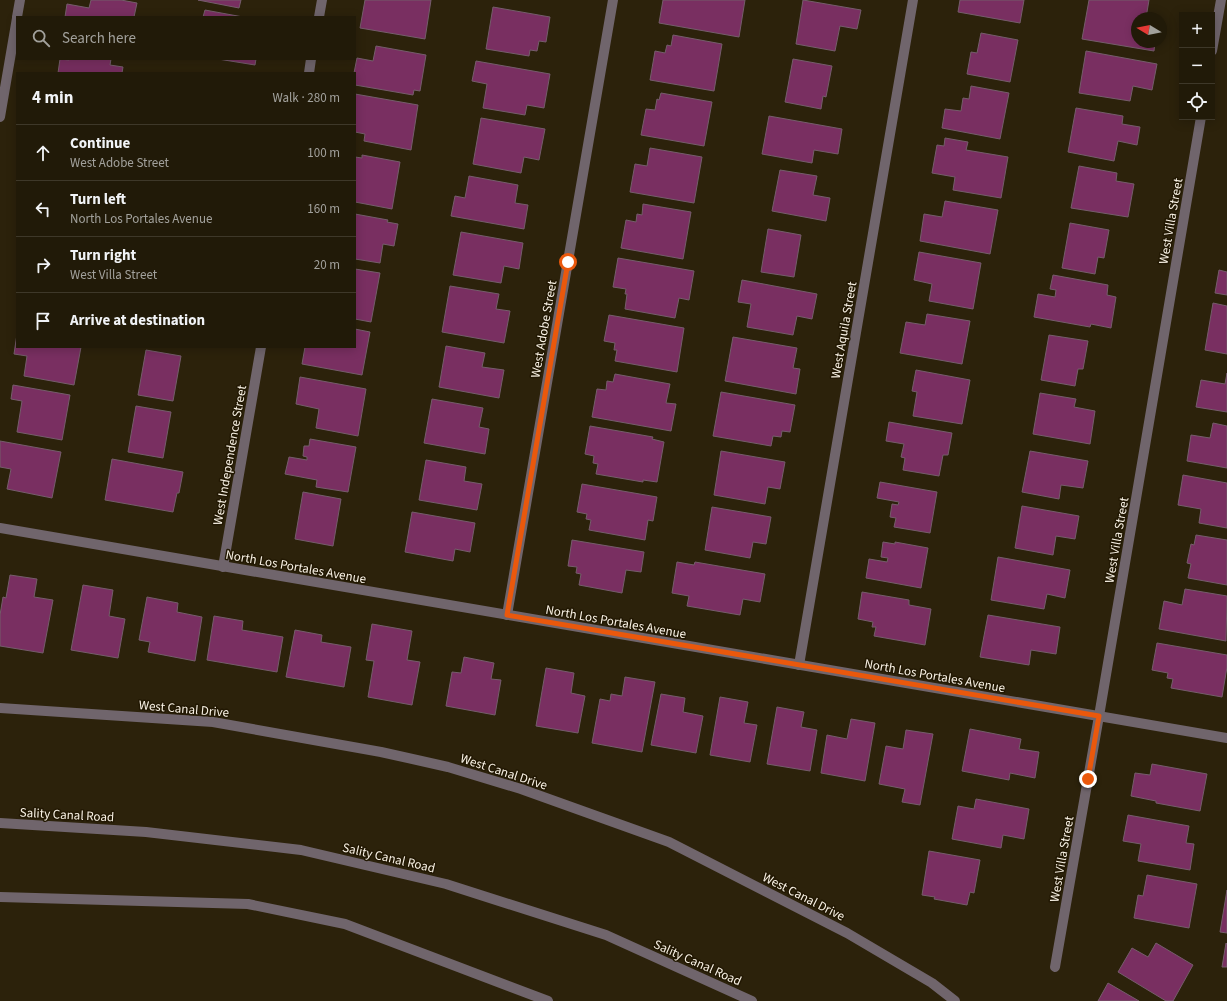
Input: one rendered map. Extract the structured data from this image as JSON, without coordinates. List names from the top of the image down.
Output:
{
  "streets": {
    "street": [
      "West Villa Street",
      "West Adobe Street",
      "West Aquila Street",
      "West Independence Street",
      "North Los Portales Avenue",
      "West Canal Drive",
      "Sality Canal Road"
    ]
  },
  "crossings": [
    ["West Villa Street", "North Los Portales Avenue"],
    ["West Adobe Street", "North Los Portales Avenue"],
    ["West Aquila Street", "North Los Portales Avenue"],
    ["West Independence Street", "North Los Portales Avenue"]
  ],
  "north": "left",
  "page": {
    "map_buttons": ["+", "−"],
    "search": "Search here",
    "heading": ["4 min", "Walk · 280 m"],
    "list": [
      ["Continue", "West Adobe Street", "100 m"],
      ["Turn left", "North Los Portales Avenue", "160 m"],
      ["Turn right", "West Villa Street", "20 m"],
      "Arrive at destination"
    ]
  }
}
